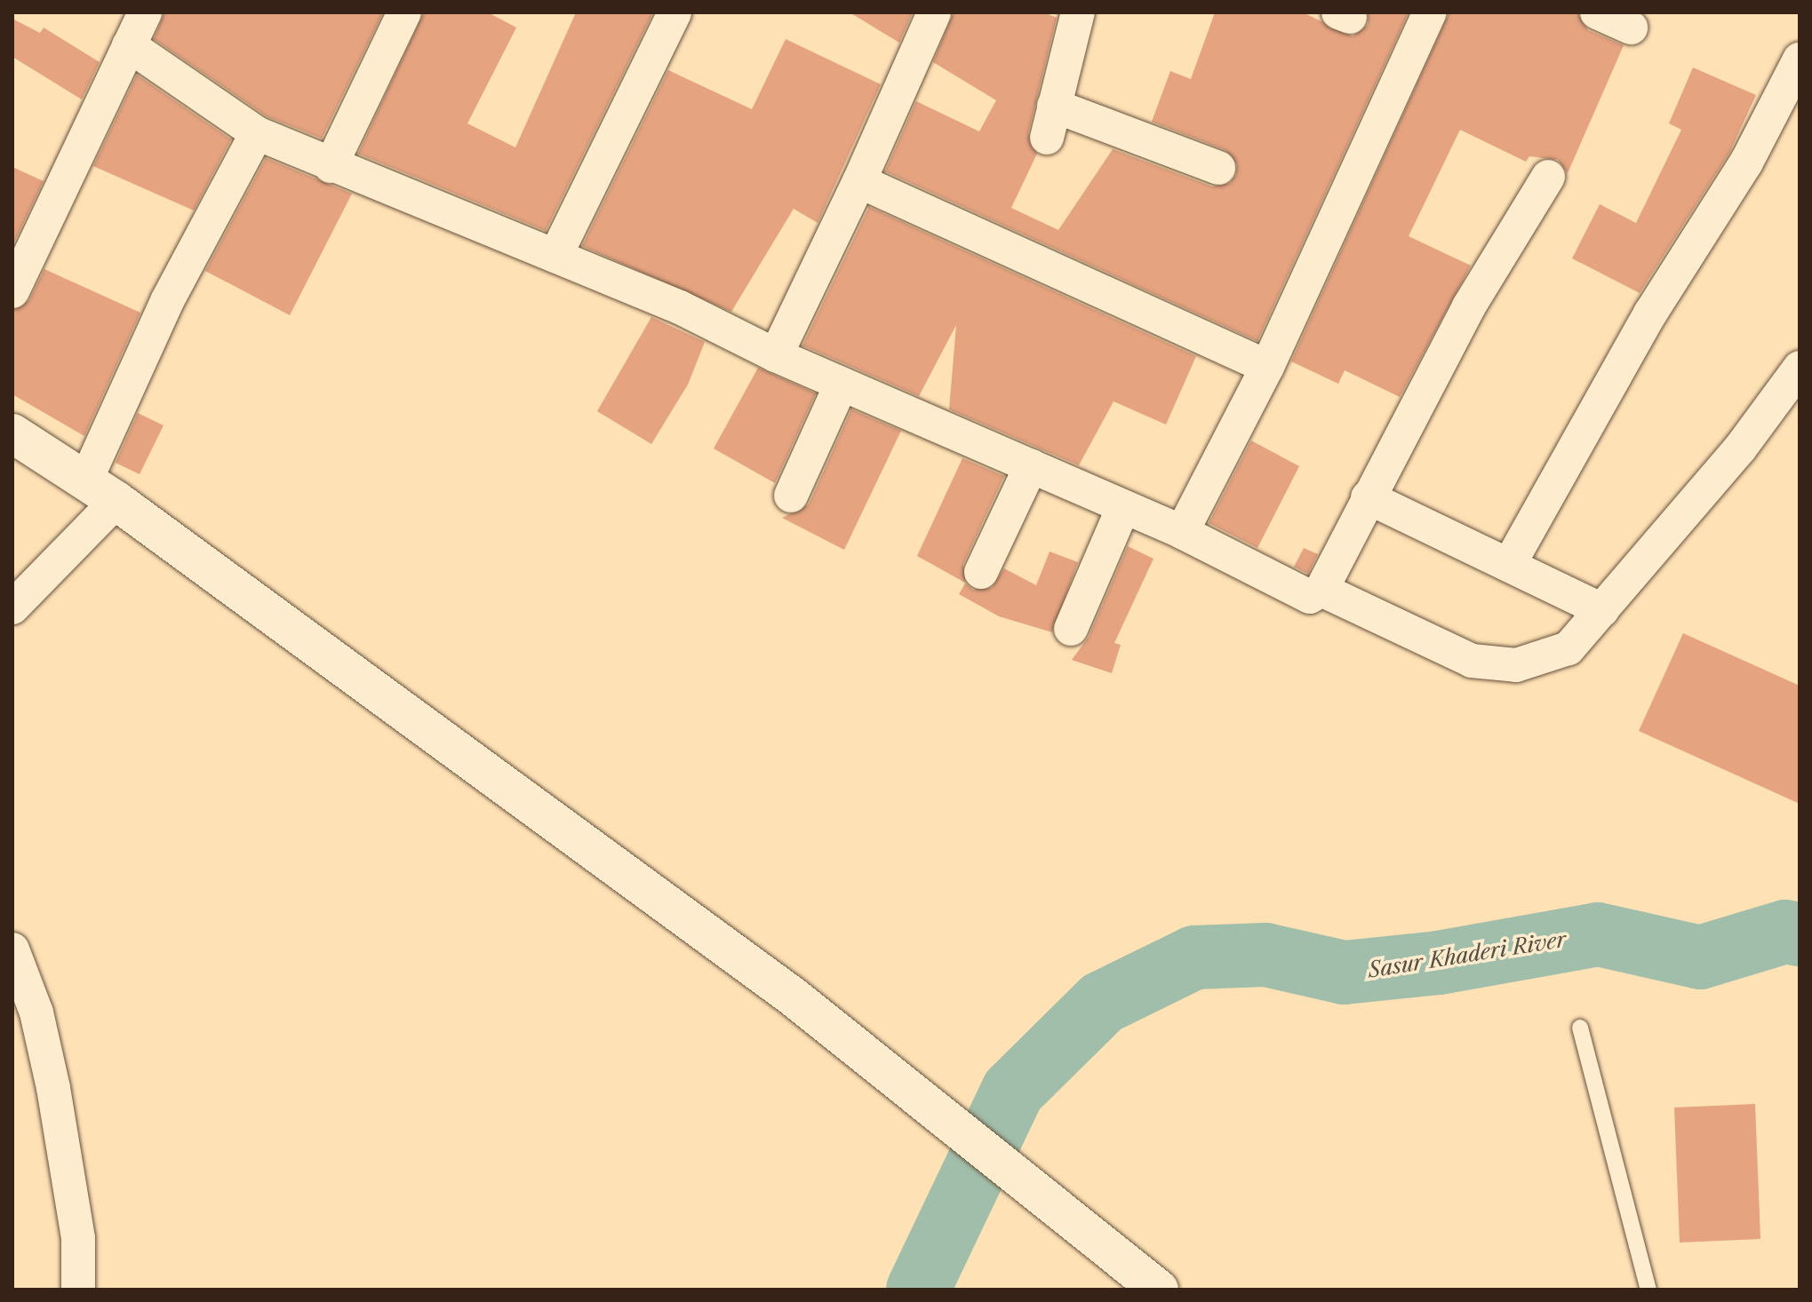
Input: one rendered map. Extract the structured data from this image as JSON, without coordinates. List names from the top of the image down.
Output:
{
  "water": ["Sasur Khaderi River"]
}
